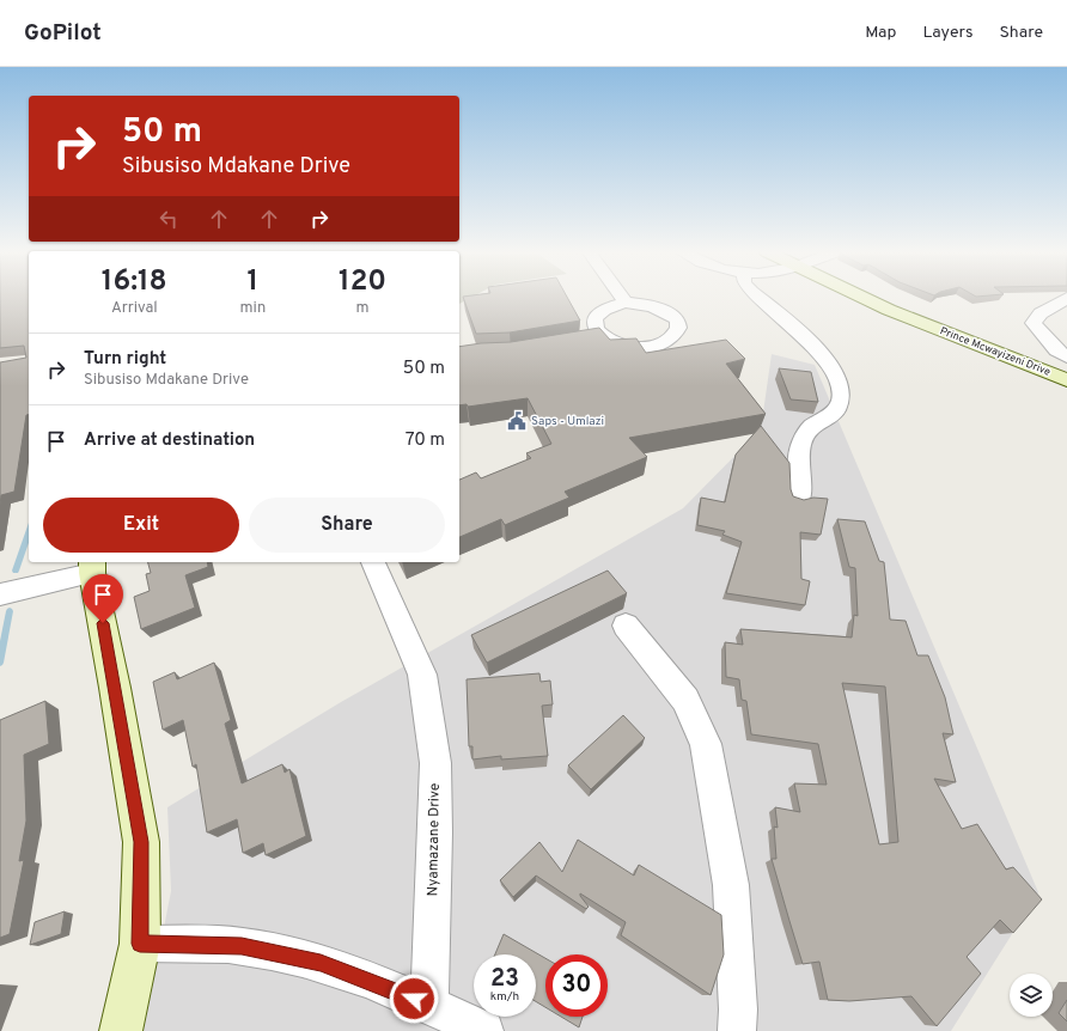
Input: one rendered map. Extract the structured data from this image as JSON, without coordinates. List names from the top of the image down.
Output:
{
  "streets": {
    "street": ["Prince Mcwayizeni Drive", "Nyamazane Drive"]
  },
  "places": {
    "public building": ["Saps - Umlazi"]
  },
  "page": {
    "header": "GoPilot",
    "nav": ["Map", "Layers", "Share"],
    "turn": ["50 m", "Sibusiso Mdakane Drive"],
    "eta": [
      "16:18",
      "Arrival",
      "1",
      "min",
      "120",
      "m"
    ],
    "list": [
      {
        "name": "Turn right",
        "note": "Sibusiso Mdakane Drive",
        "value": "50 m"
      },
      {
        "name": "Arrive at destination",
        "value": "70 m"
      }
    ],
    "buttons": ["Exit", "Share"],
    "speed": "23 km/h",
    "limit": "30"
  }
}
